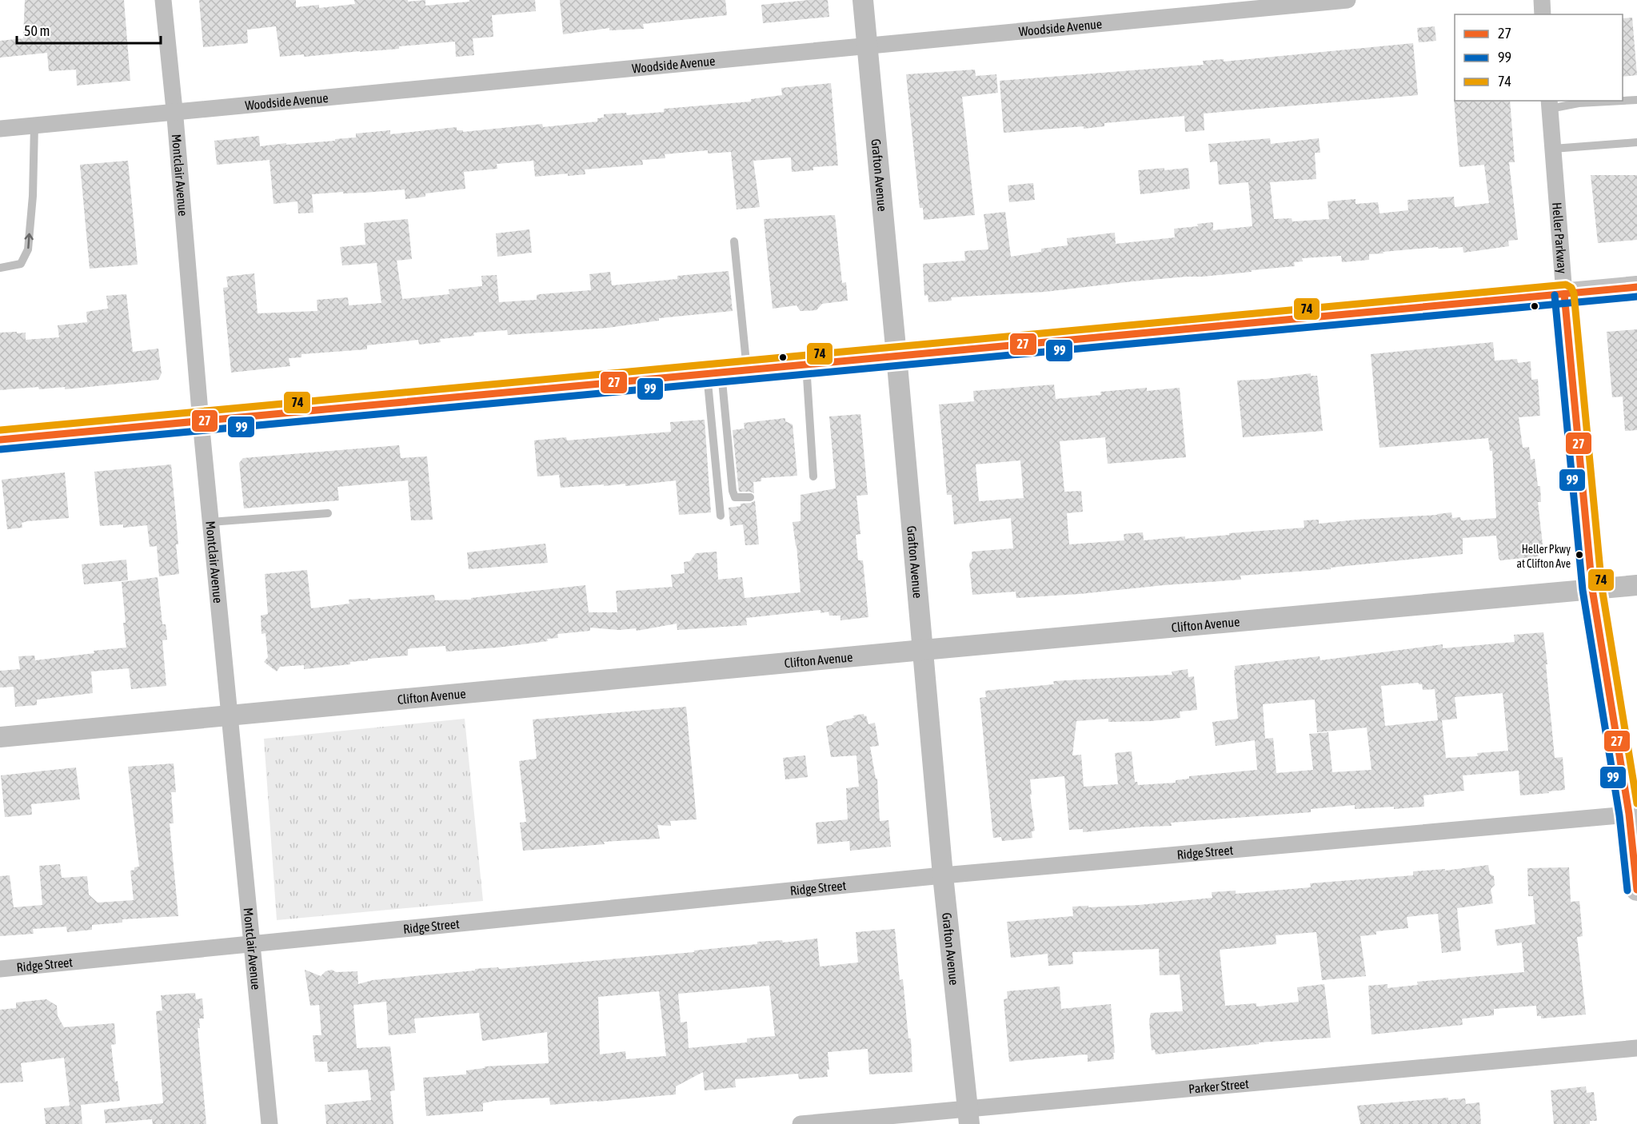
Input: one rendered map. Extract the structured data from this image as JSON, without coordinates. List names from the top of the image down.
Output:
{
  "streets": {
    "main road": ["Heller Parkway"],
    "street": [
      "Woodside Avenue",
      "Montclair Avenue",
      "Grafton Avenue",
      "Clifton Avenue",
      "Ridge Street",
      "Parker Street"
    ]
  },
  "crossings": [
    ["Woodside Avenue", "Montclair Avenue"],
    ["Woodside Avenue", "Grafton Avenue"],
    ["Montclair Avenue", "Clifton Avenue"],
    ["Montclair Avenue", "Ridge Street"],
    ["Grafton Avenue", "Clifton Avenue"],
    ["Grafton Avenue", "Ridge Street"],
    ["Grafton Avenue", "Parker Street"],
    ["Heller Parkway", "Clifton Avenue"],
    ["Heller Parkway", "Ridge Street"]
  ],
  "places": ["Heller Pkwy at Clifton Ave"],
  "lines": ["transit line 74", "transit line 27", "transit line 99"],
  "legend": ["27", "99", "74"],
  "scale_bar": "50 m"
}
